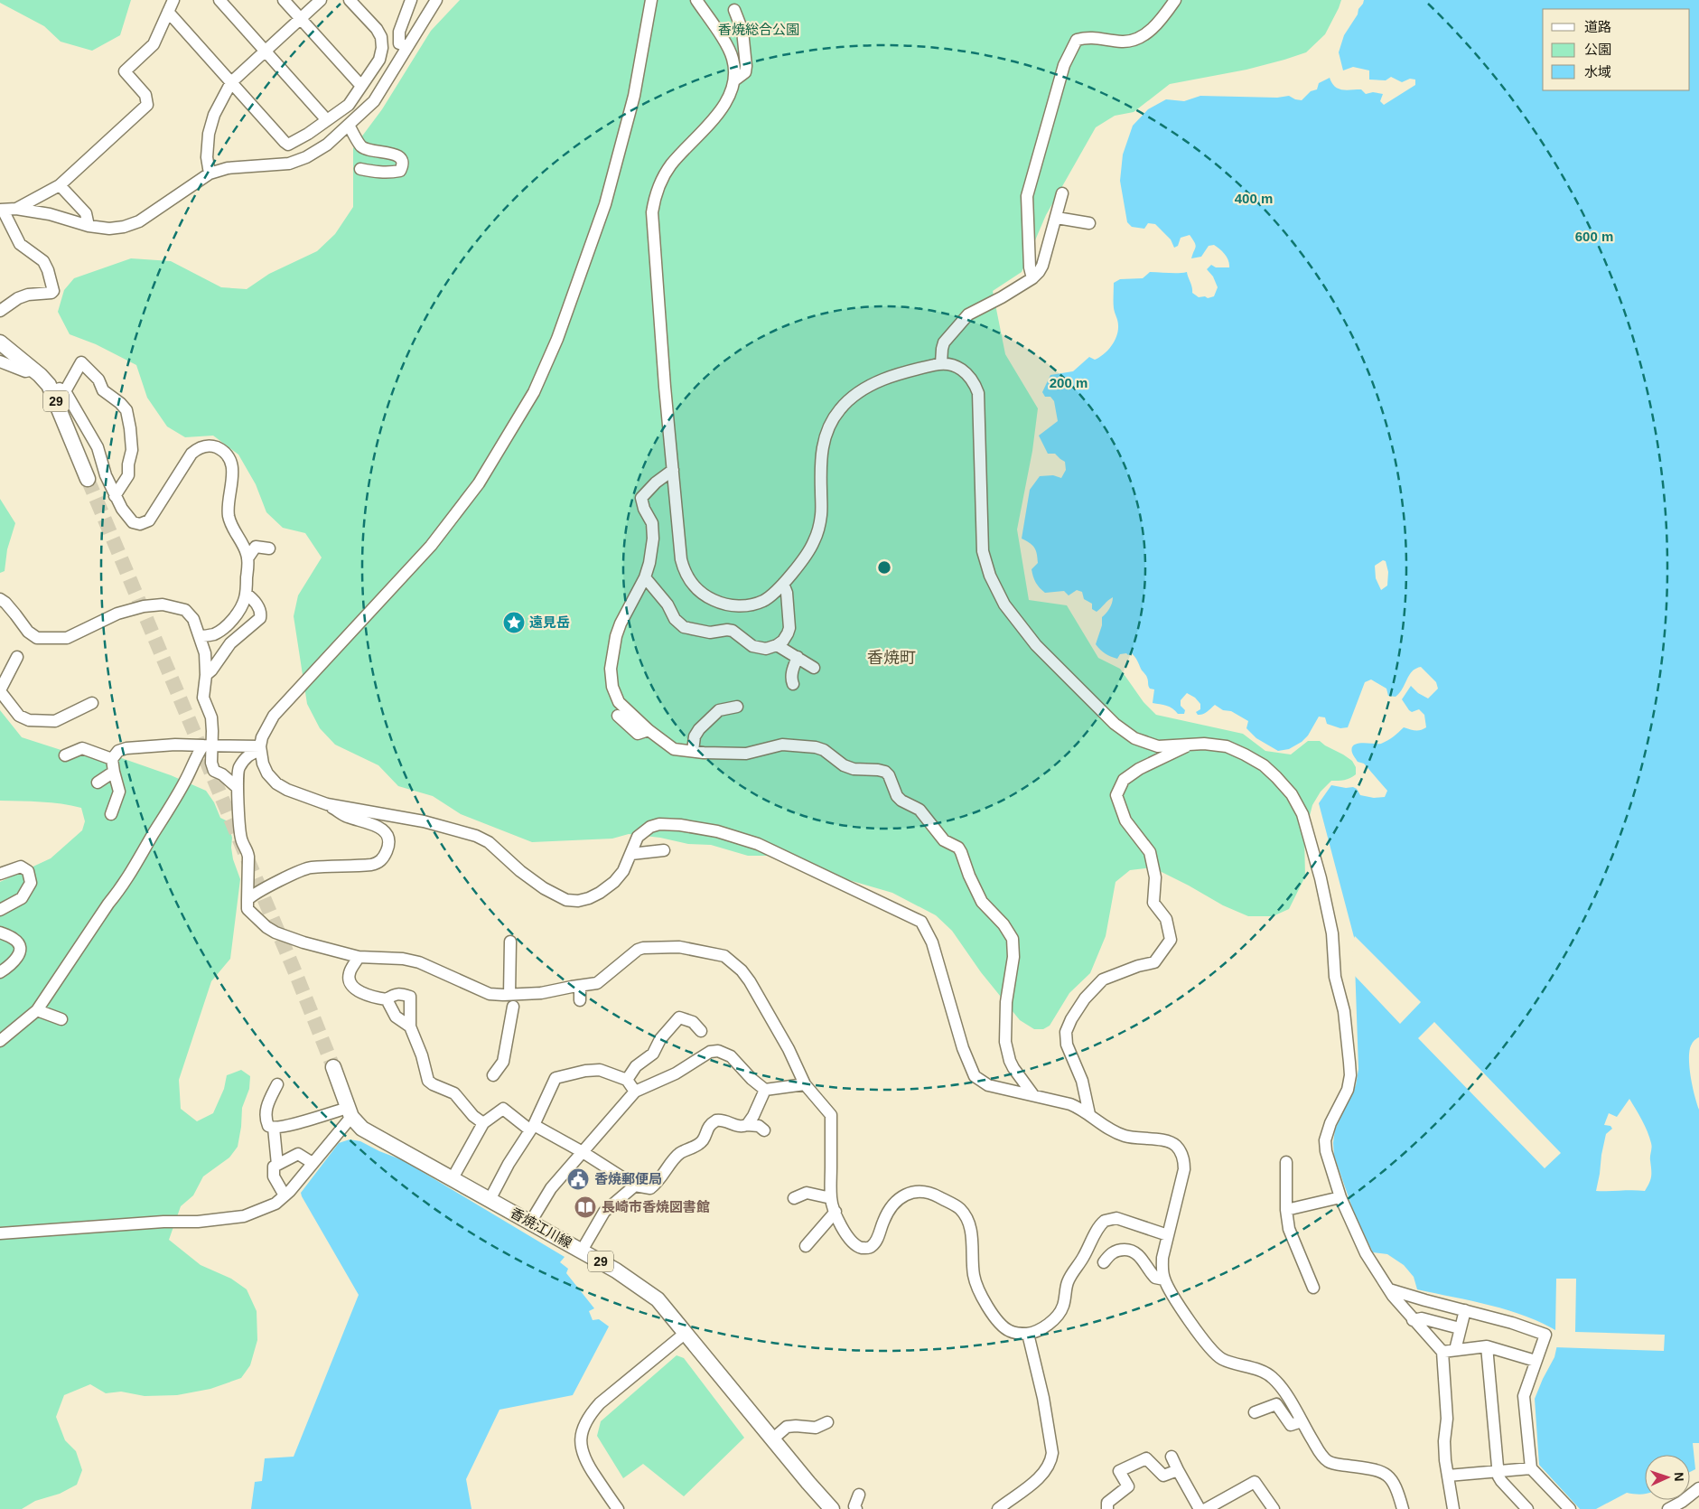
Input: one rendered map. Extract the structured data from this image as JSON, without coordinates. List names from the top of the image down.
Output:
{
  "streets": {
    "main road": ["29", "香焼江川線"]
  },
  "districts": ["香焼町"],
  "parks": ["香焼総合公園"],
  "places": {
    "place": ["遠見岳"],
    "public building": ["香焼郵便局"],
    "library": ["長崎市香焼図書館"]
  },
  "legend": ["道路", "公園", "水域"],
  "north": "right",
  "rings": ["400 m", "600 m", "200 m"]
}
